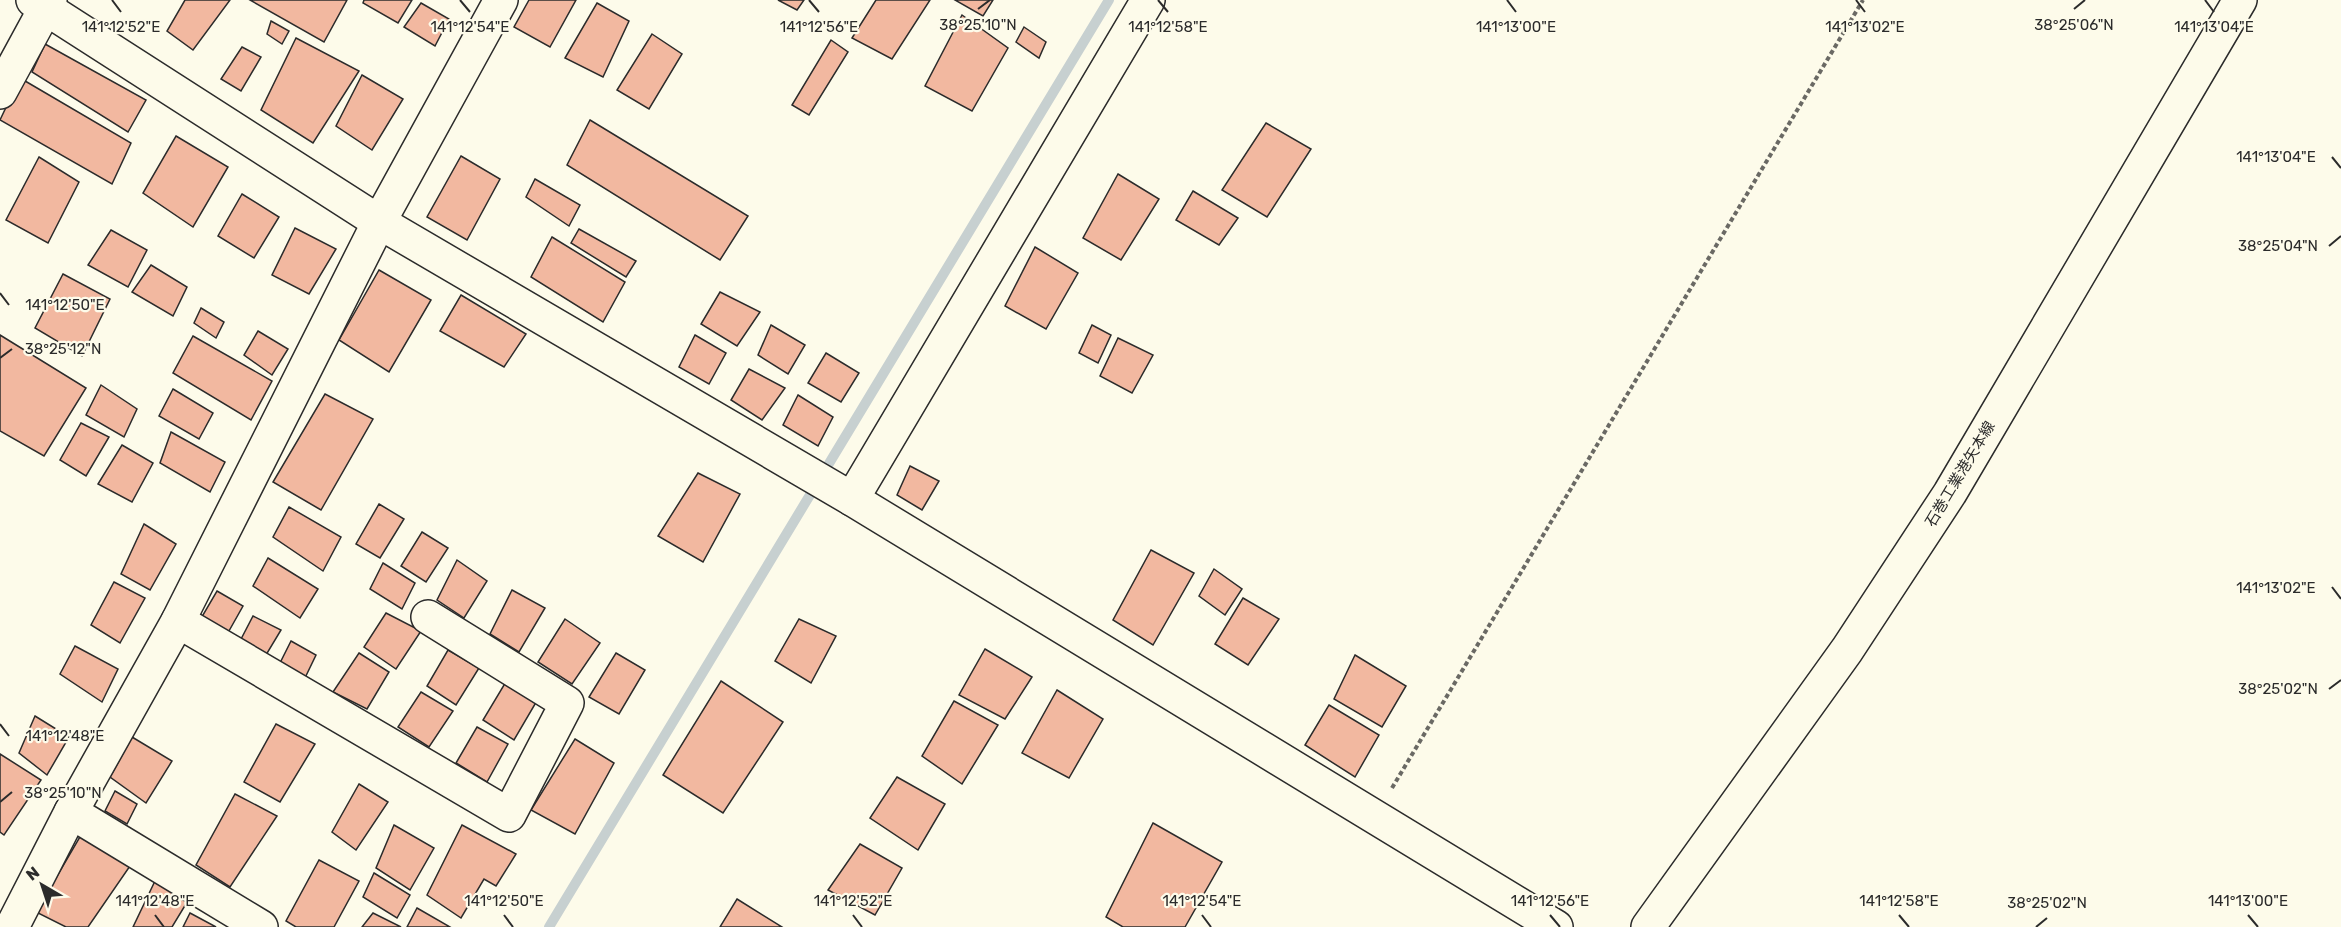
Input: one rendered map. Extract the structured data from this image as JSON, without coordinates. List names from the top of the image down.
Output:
{
  "streets": {
    "street": ["石巻工業港矢本線"]
  },
  "north": "top left",
  "coordinates": [
    "38°25'10\"N",
    "38°25'06\"N",
    "141°12'52\"E",
    "141°12'54\"E",
    "141°12'56\"E",
    "141°12'58\"E",
    "141°13'00\"E",
    "141°13'02\"E",
    "141°13'04\"E",
    "38°25'04\"N",
    "141°12'50\"E",
    "38°25'12\"N",
    "38°25'02\"N",
    "141°12'48\"E"
  ]
}
